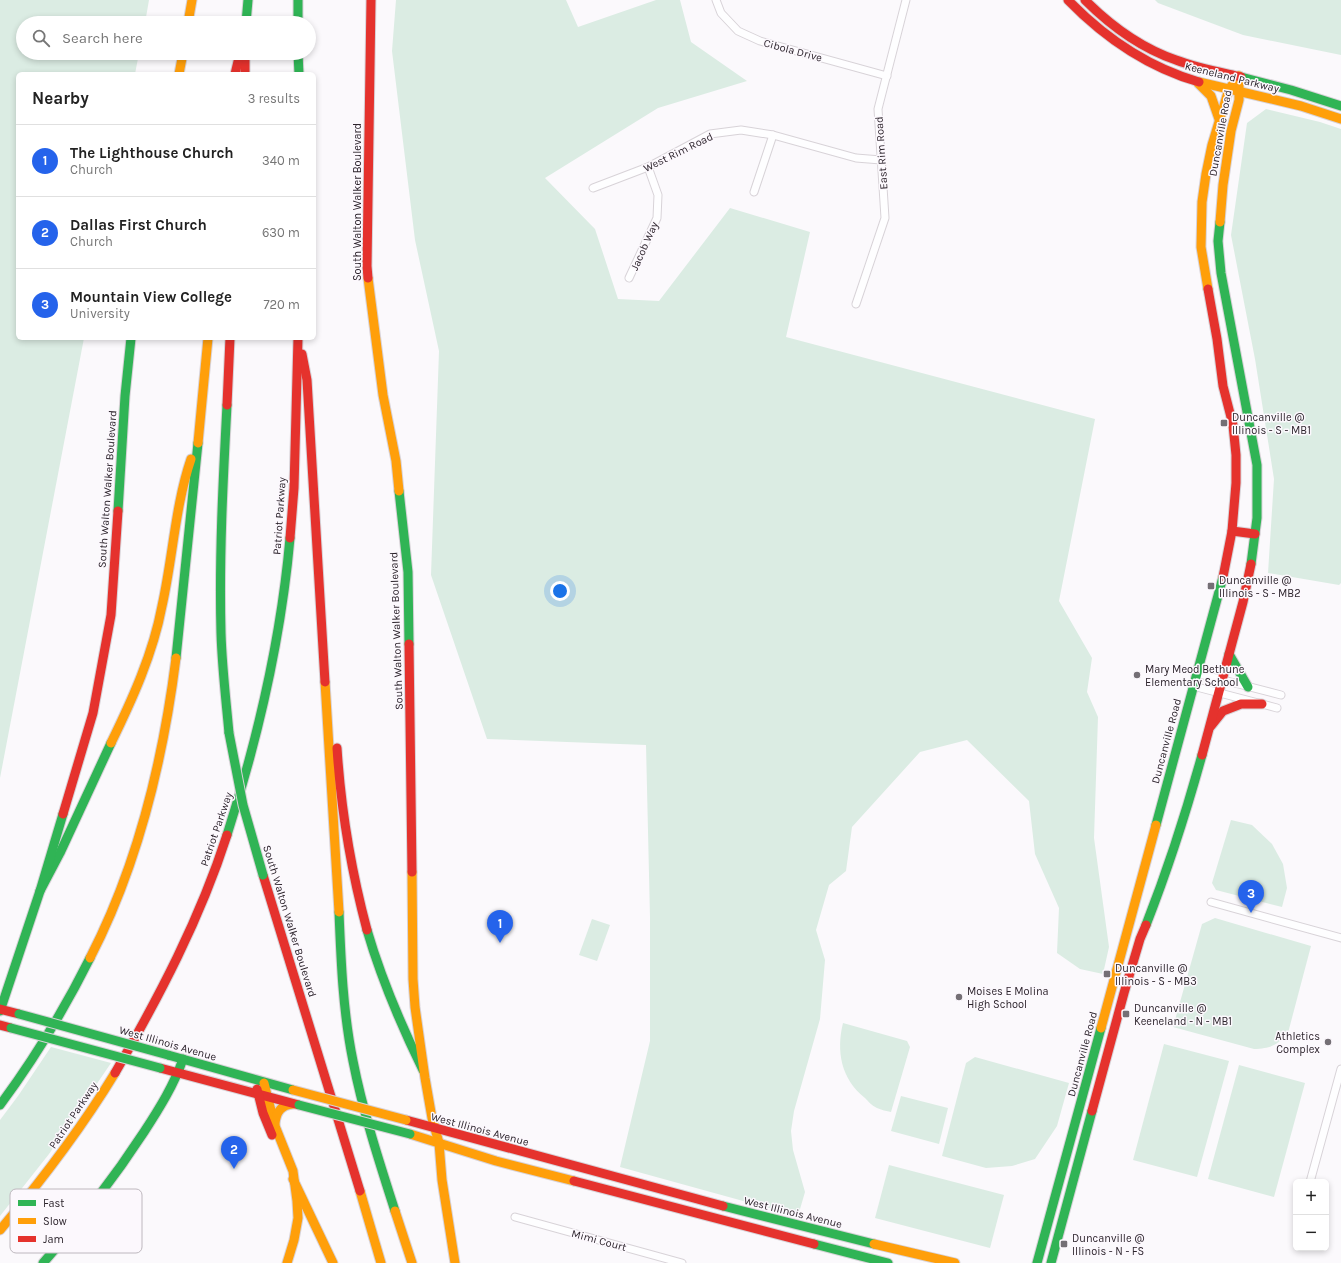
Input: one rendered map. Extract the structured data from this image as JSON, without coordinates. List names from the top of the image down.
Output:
{
  "streets": {
    "main road": [
      "Keeneland Parkway",
      "Duncanville Road",
      "South Walton Walker Boulevard",
      "Patriot Parkway",
      "West Illinois Avenue"
    ],
    "street": [
      "Cibola Drive",
      "West Rim Road",
      "East Rim Road",
      "Jacob Way",
      "Mimi Court"
    ]
  },
  "crossings": [
    ["Cibola Drive", "East Rim Road"],
    ["Keeneland Parkway", "Duncanville Road"],
    ["West Rim Road", "East Rim Road"],
    ["West Rim Road", "Jacob Way"],
    ["South Walton Walker Boulevard", "West Illinois Avenue"]
  ],
  "places": {
    "transit": [
      "Duncanville @ Illinois - S - MB1",
      "Duncanville @ Illinois - S - MB2",
      "Duncanville @ Illinois - S - MB3",
      "Duncanville @ Keeneland - N - MB1",
      "Duncanville @ Illinois - N - FS"
    ],
    "other": ["Mary Meod Bethune Elementary School", "Moises E Molina High School", "Athletics Complex"]
  },
  "legend": ["Fast", "Slow", "Jam"],
  "page": {
    "search": "Search here",
    "heading": ["Nearby", "3 results"],
    "list": [
      {
        "mark": "1",
        "name": "The Lighthouse Church",
        "note": "Church",
        "value": "340 m"
      },
      {
        "mark": "2",
        "name": "Dallas First Church",
        "note": "Church",
        "value": "630 m"
      },
      {
        "mark": "3",
        "name": "Mountain View College",
        "note": "University",
        "value": "720 m"
      }
    ],
    "pins": ["3", "1", "2"],
    "map_buttons": ["+", "−"]
  }
}
